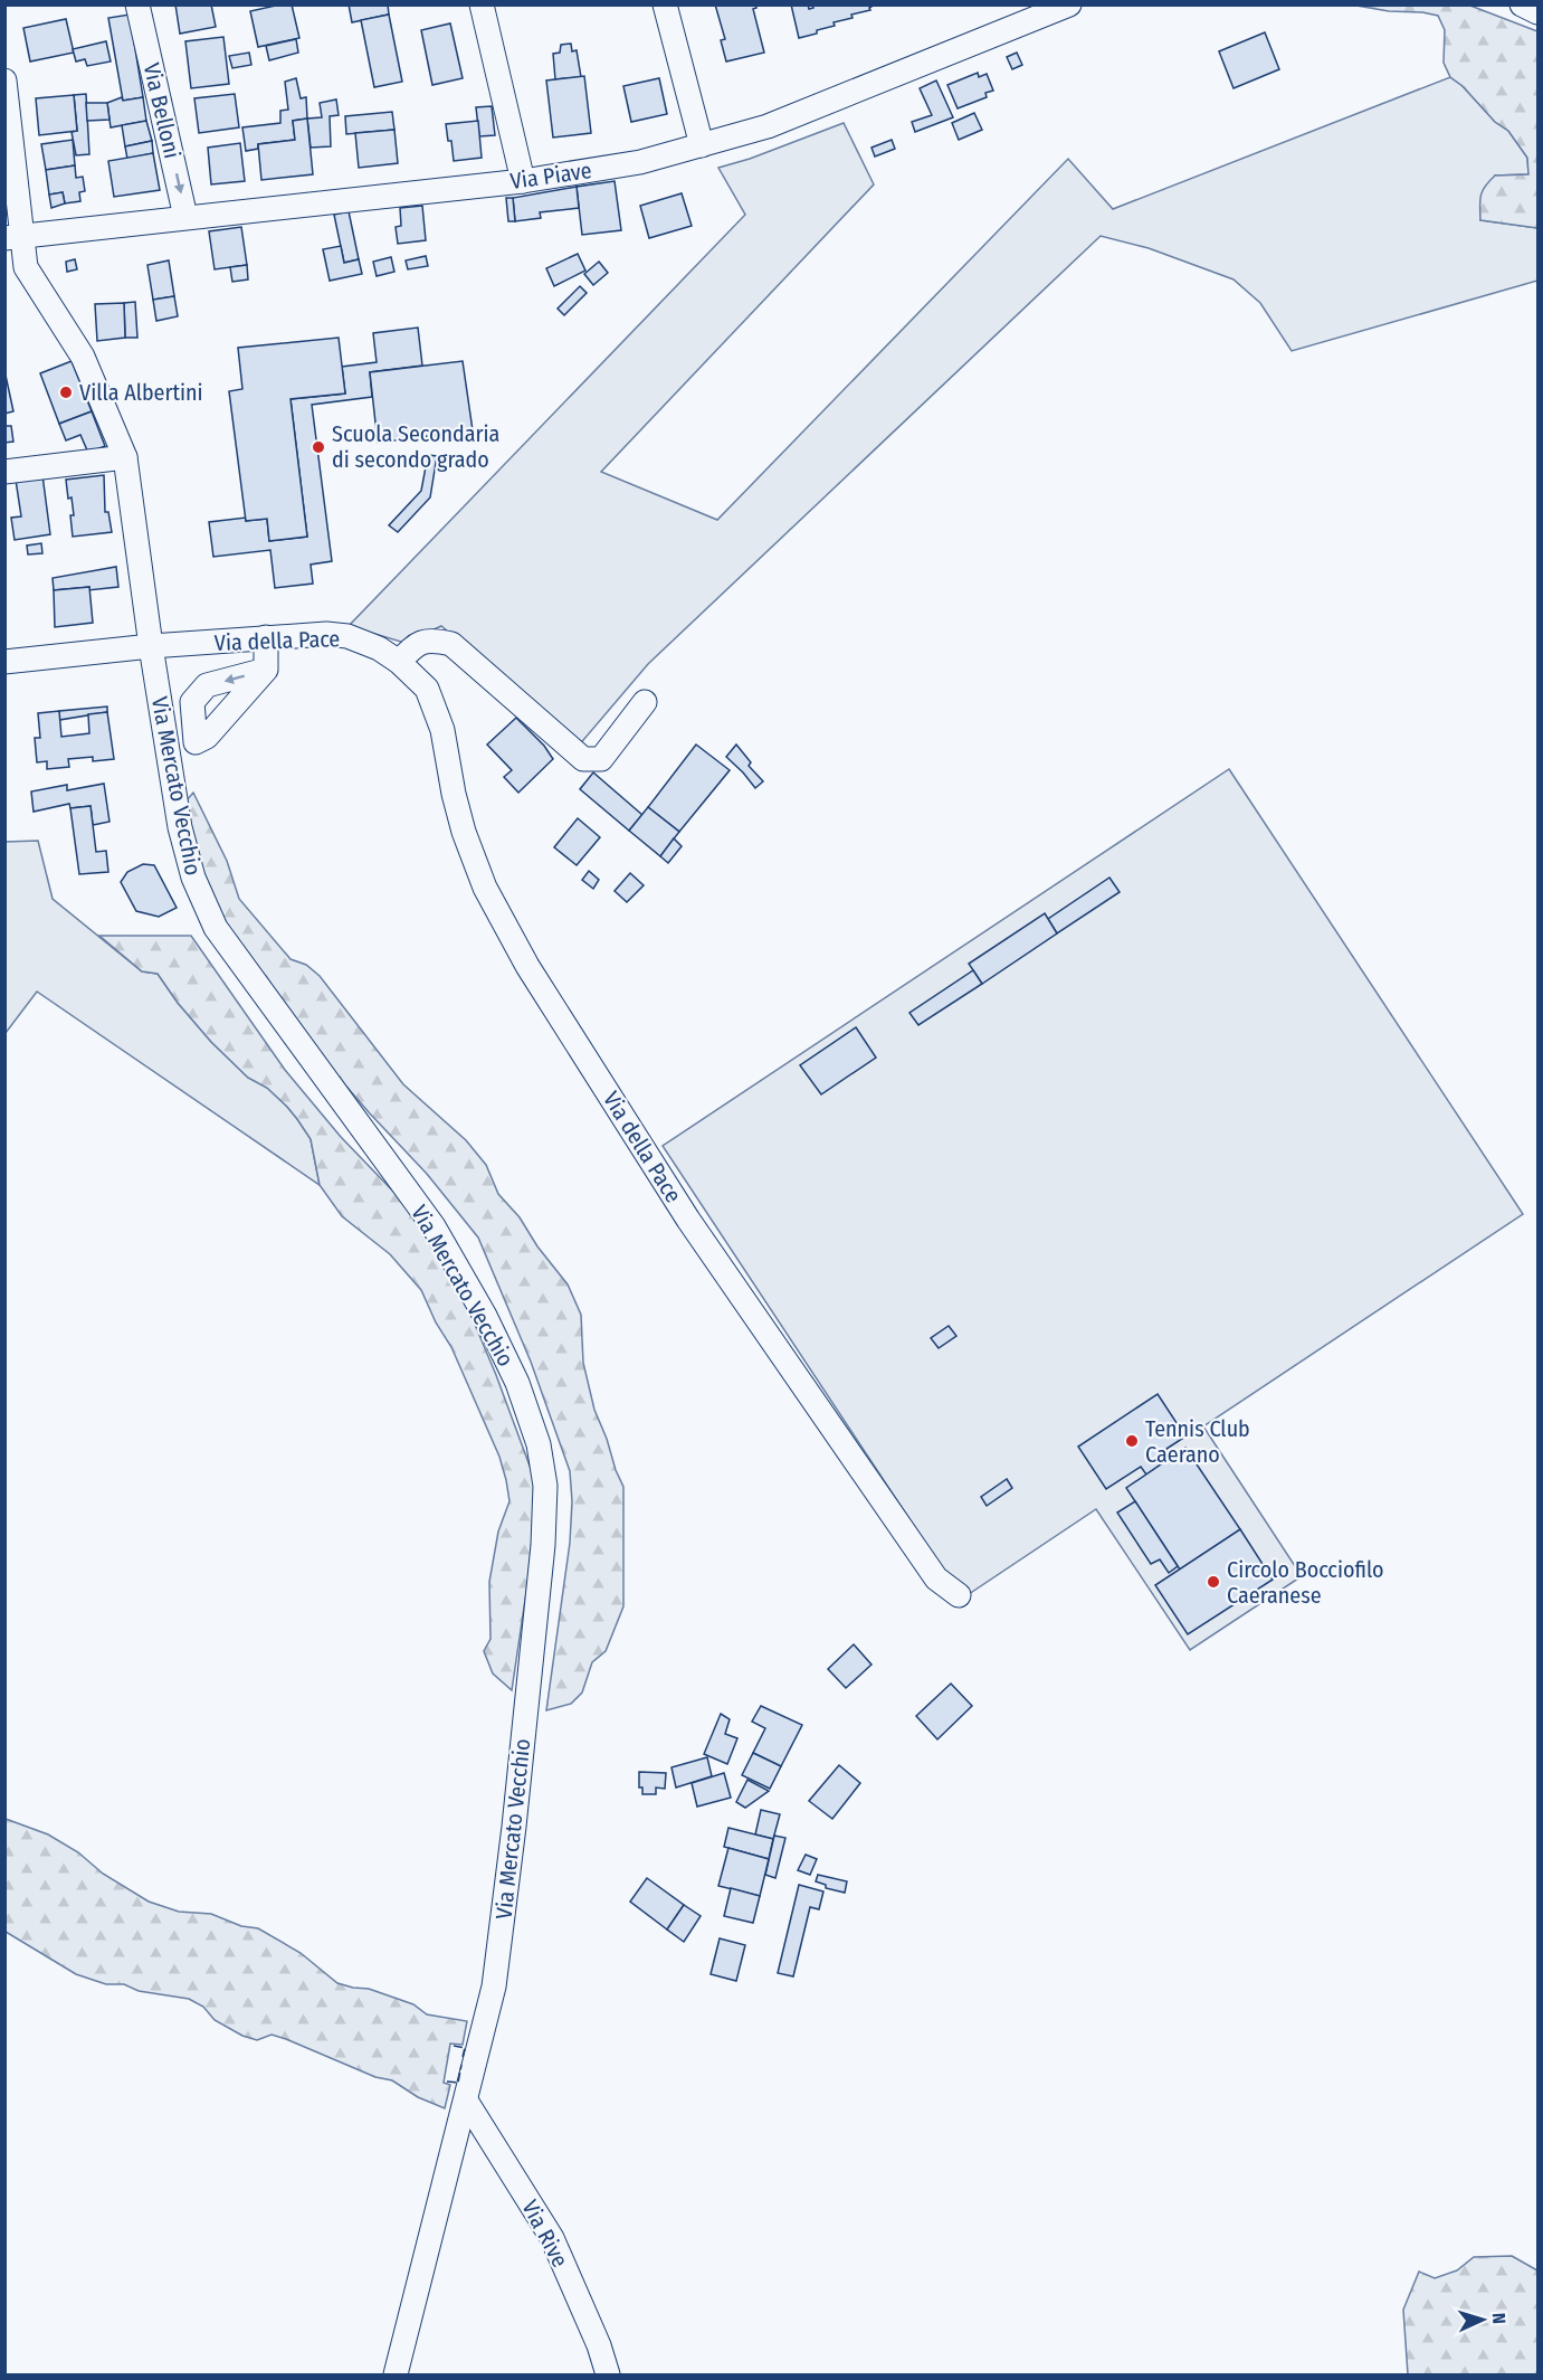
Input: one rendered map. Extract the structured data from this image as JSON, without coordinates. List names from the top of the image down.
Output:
{
  "streets": {
    "street": [
      "Via Belloni",
      "Via Piave",
      "Via della Pace",
      "Via Mercato Vecchio",
      "Via Rive"
    ]
  },
  "crossings": [
    ["Via Belloni", "Via Piave"],
    ["Via Piave", "Via Mercato Vecchio"],
    ["Via della Pace", "Via Mercato Vecchio"],
    ["Via Mercato Vecchio", "Via Rive"]
  ],
  "one_way": ["Via Belloni"],
  "places": [
    "Villa Albertini",
    "Scuola Secondaria di secondo grado",
    "Tennis Club Caerano",
    "Circolo Bocciofilo Caeranese"
  ],
  "north": "right"
}
